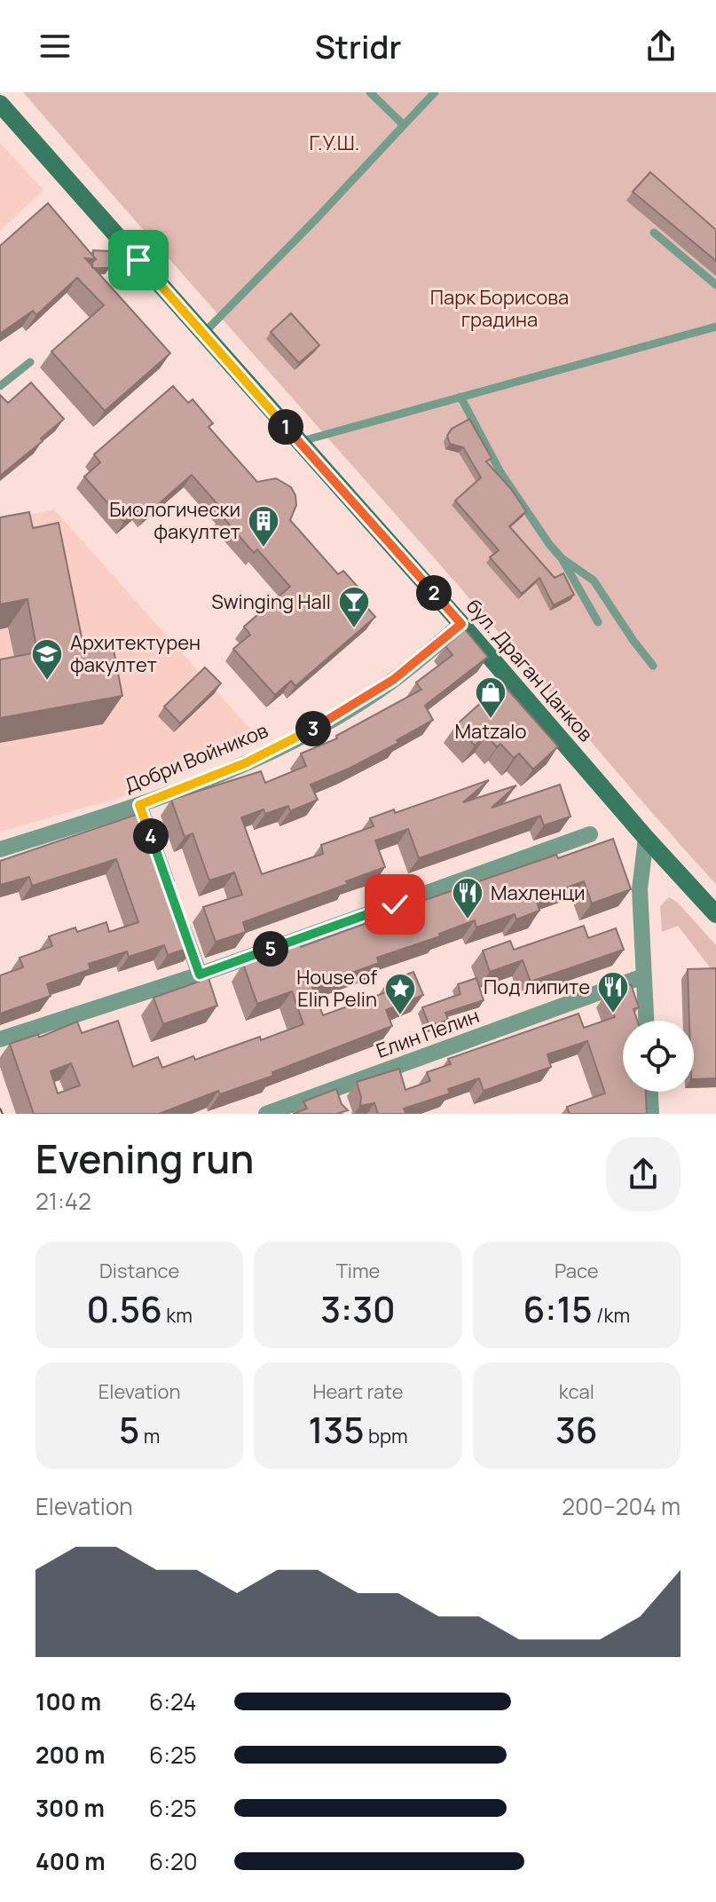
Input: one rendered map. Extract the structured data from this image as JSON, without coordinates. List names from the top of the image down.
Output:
{
  "streets": {
    "street": ["бул. Драган Цанков", "Добри Войников", "Елин Пелин"]
  },
  "crossings": [
    ["бул. Драган Цанков", "Добри Войников"]
  ],
  "parks": ["Г.У.Ш.", "Парк Борисова градина"],
  "places": {
    "building": ["Биологически факултет"],
    "bar": ["Swinging Hall"],
    "school or university": ["Архитектурен факултет"],
    "shop": ["Matzalo"],
    "restaurant": ["Махленци", "Под липите"],
    "place": ["House of Elin Pelin"]
  },
  "page": {
    "header": "Stridr",
    "pins": [
      "1",
      "2",
      "3",
      "4",
      "5"
    ],
    "heading": ["Evening run", "21:42"],
    "stats": [
      ["Distance", "0.56 km"],
      ["Time", "3:30"],
      ["Pace", "6:15 /km"],
      ["Elevation", "5 m"],
      ["Heart rate", "135 bpm"],
      ["kcal", "36"]
    ],
    "chart": ["Elevation", "200–204 m"],
    "list": [
      {
        "name": "100 m",
        "note": "6:24"
      },
      {
        "name": "200 m",
        "note": "6:25"
      },
      {
        "name": "300 m",
        "note": "6:25"
      },
      {
        "name": "400 m",
        "note": "6:20"
      }
    ]
  }
}
